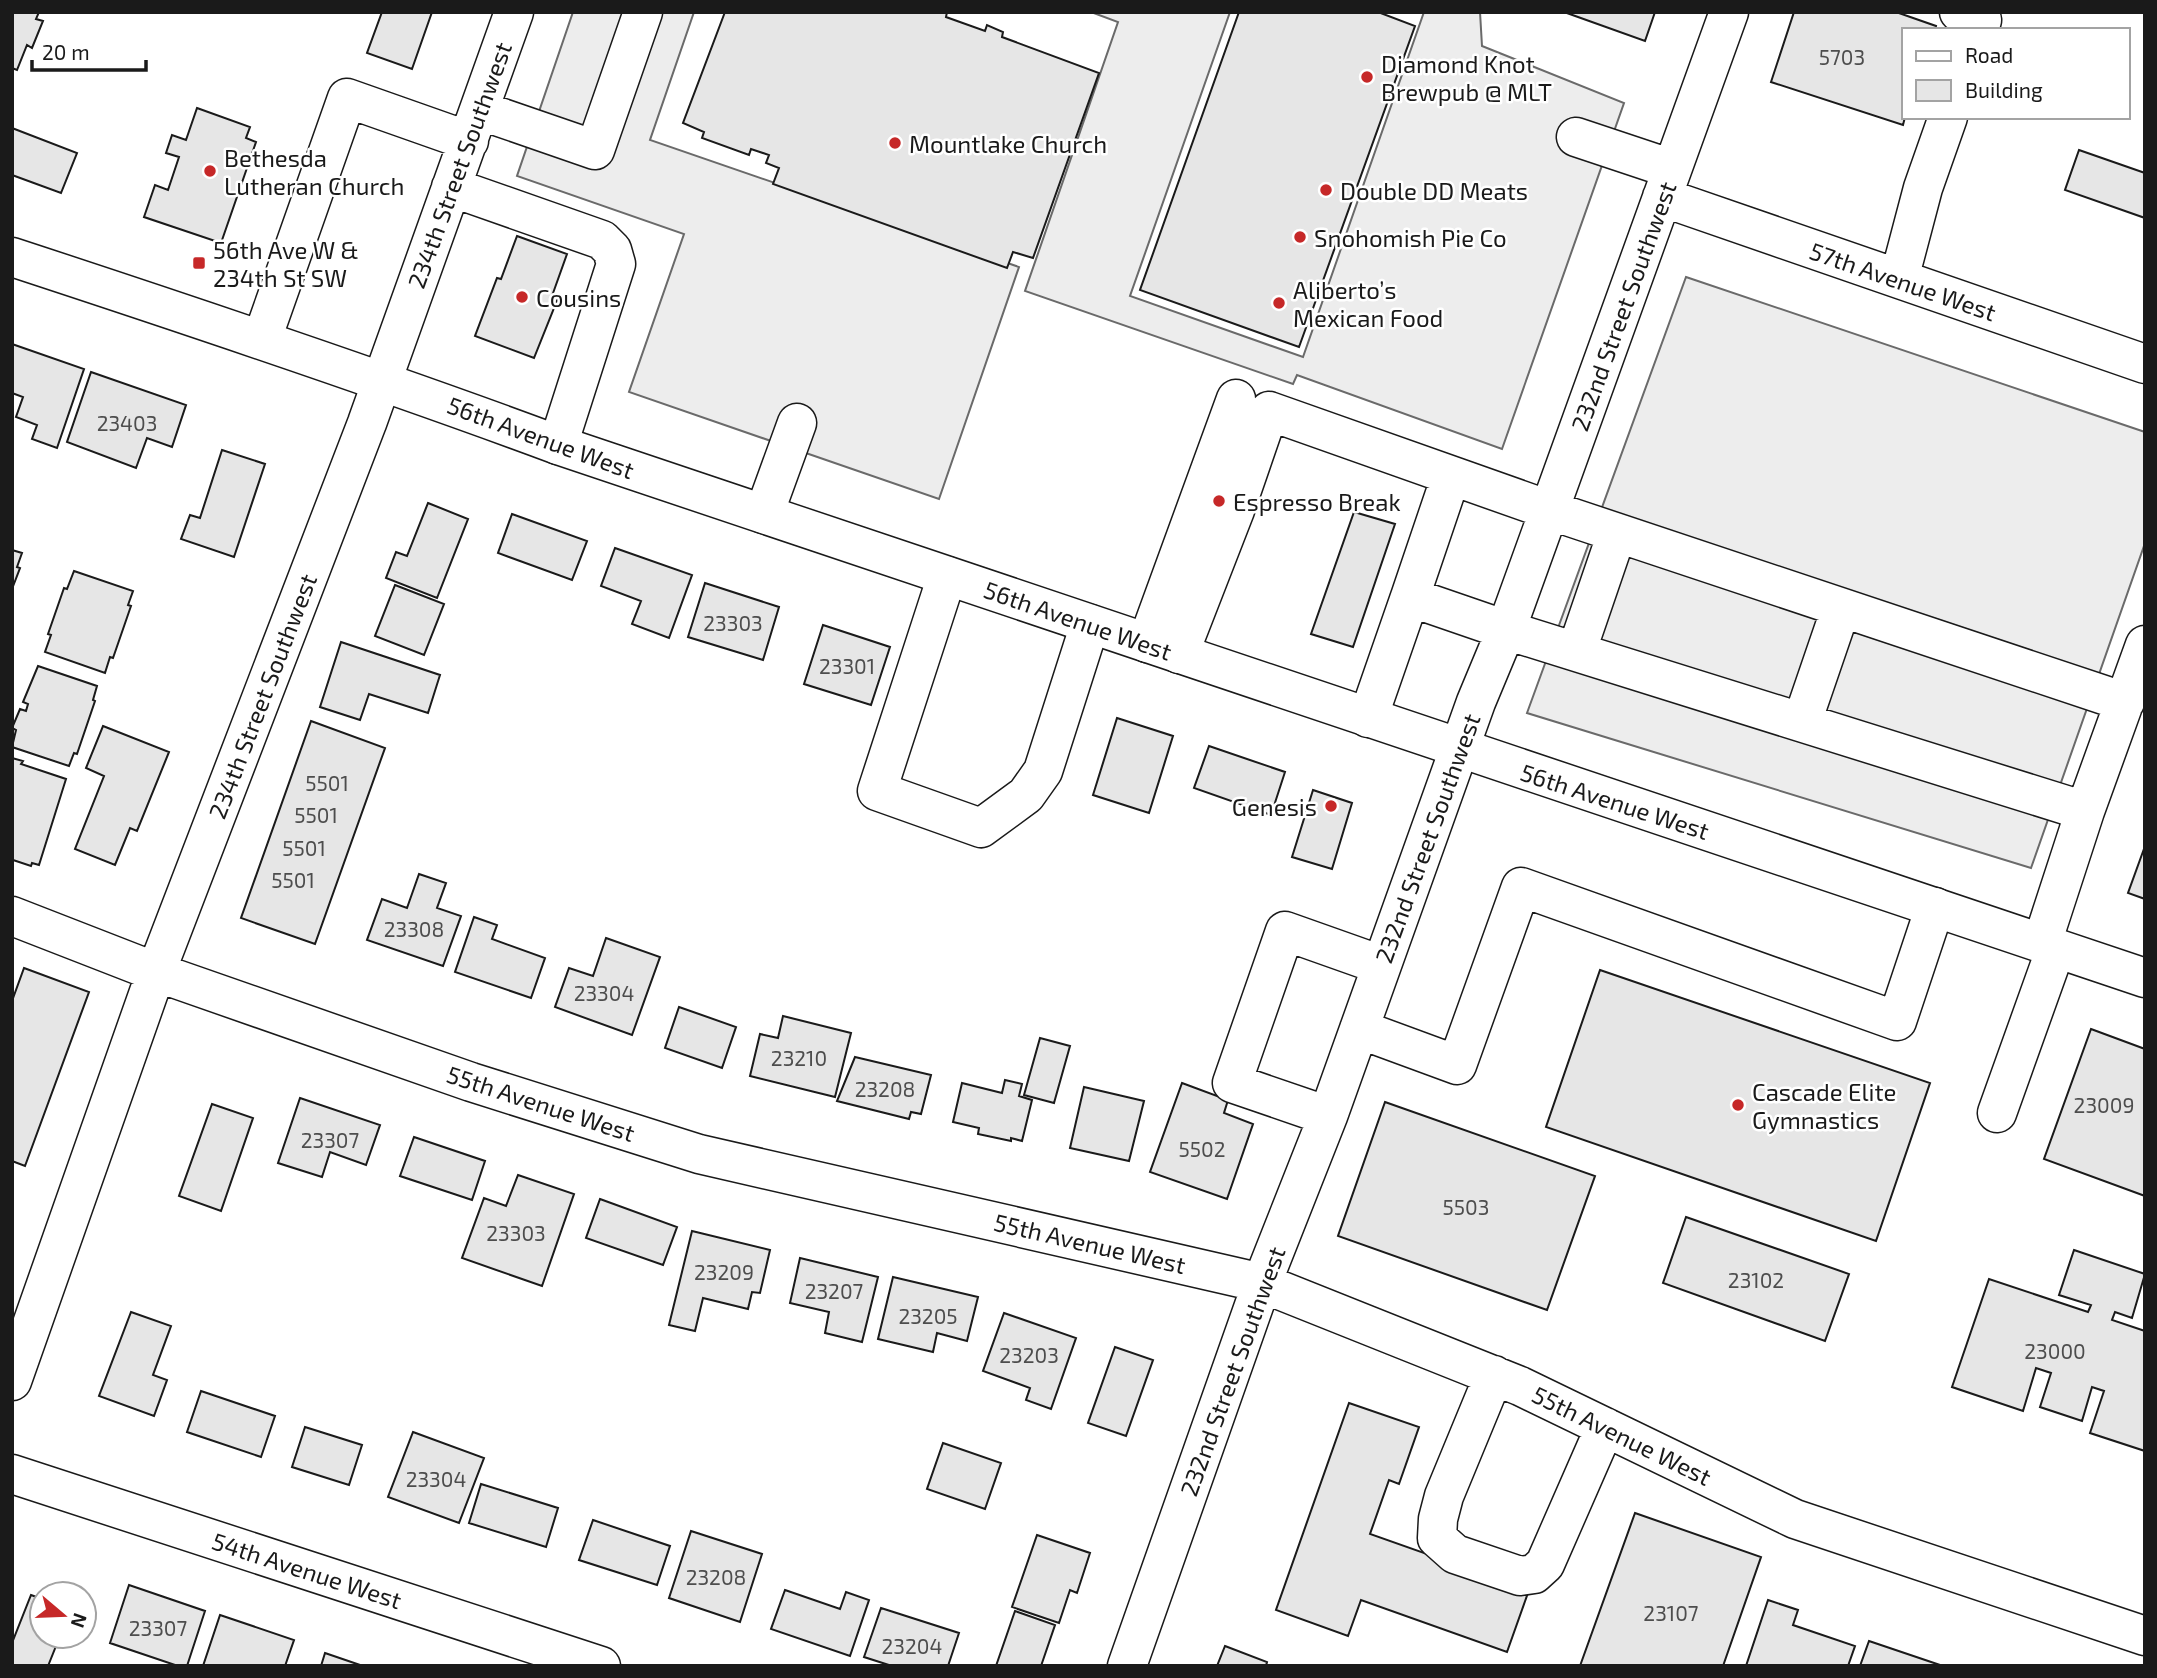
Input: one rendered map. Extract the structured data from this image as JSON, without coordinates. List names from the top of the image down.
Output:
{
  "streets": {
    "street": [
      "234th Street Southwest",
      "57th Avenue West",
      "232nd Street Southwest",
      "56th Avenue West",
      "55th Avenue West",
      "54th Avenue West"
    ]
  },
  "crossings": [
    ["234th Street Southwest", "56th Avenue West"],
    ["234th Street Southwest", "55th Avenue West"],
    ["57th Avenue West", "232nd Street Southwest"],
    ["232nd Street Southwest", "56th Avenue West"],
    ["232nd Street Southwest", "55th Avenue West"]
  ],
  "places": {
    "other": [
      "Diamond Knot Brewpub @ MLT",
      "Mountlake Church",
      "Bethesda Lutheran Church",
      "Double DD Meats",
      "Snohomish Pie Co",
      "Cousins",
      "Aliberto’s Mexican Food",
      "Espresso Break",
      "Genesis",
      "Cascade Elite Gymnastics"
    ],
    "transit": ["56th Ave W & 234th St SW"]
  },
  "house_numbers": [
    "5703",
    "23403",
    "23303",
    "23301",
    "5501",
    "5501",
    "5501",
    "5501",
    "23308",
    "23304",
    "23210",
    "23208",
    "23009",
    "23307",
    "5502",
    "5503",
    "23303",
    "23209",
    "23102",
    "23207",
    "23205",
    "23000",
    "23203",
    "23304",
    "23208",
    "23107",
    "23307",
    "23204"
  ],
  "legend": ["Road", "Building"],
  "scale_bar": "20 m",
  "north": "right"
}
